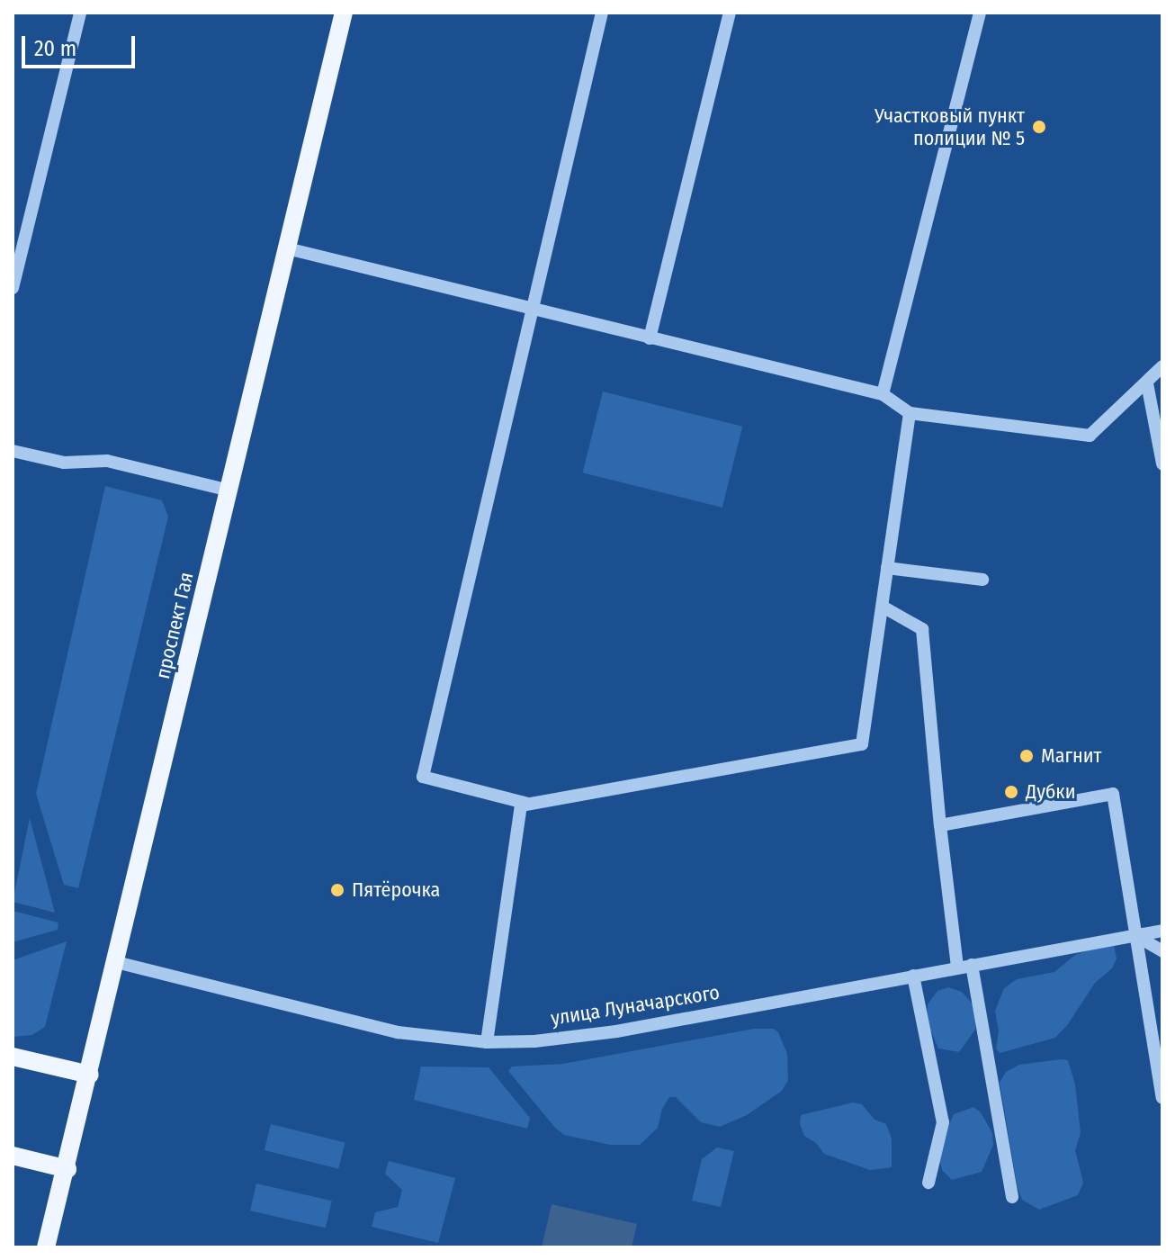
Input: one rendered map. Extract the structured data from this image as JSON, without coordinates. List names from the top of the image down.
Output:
{
  "streets": {
    "main road": ["проспект Гая"],
    "street": ["улица Луначарского"]
  },
  "crossings": [
    ["проспект Гая", "улица Луначарского"]
  ],
  "places": [
    "Участковый пункт полиции № 5",
    "Магнит",
    "Дубки",
    "Пятёрочка"
  ],
  "scale_bar": "20 m"
}
